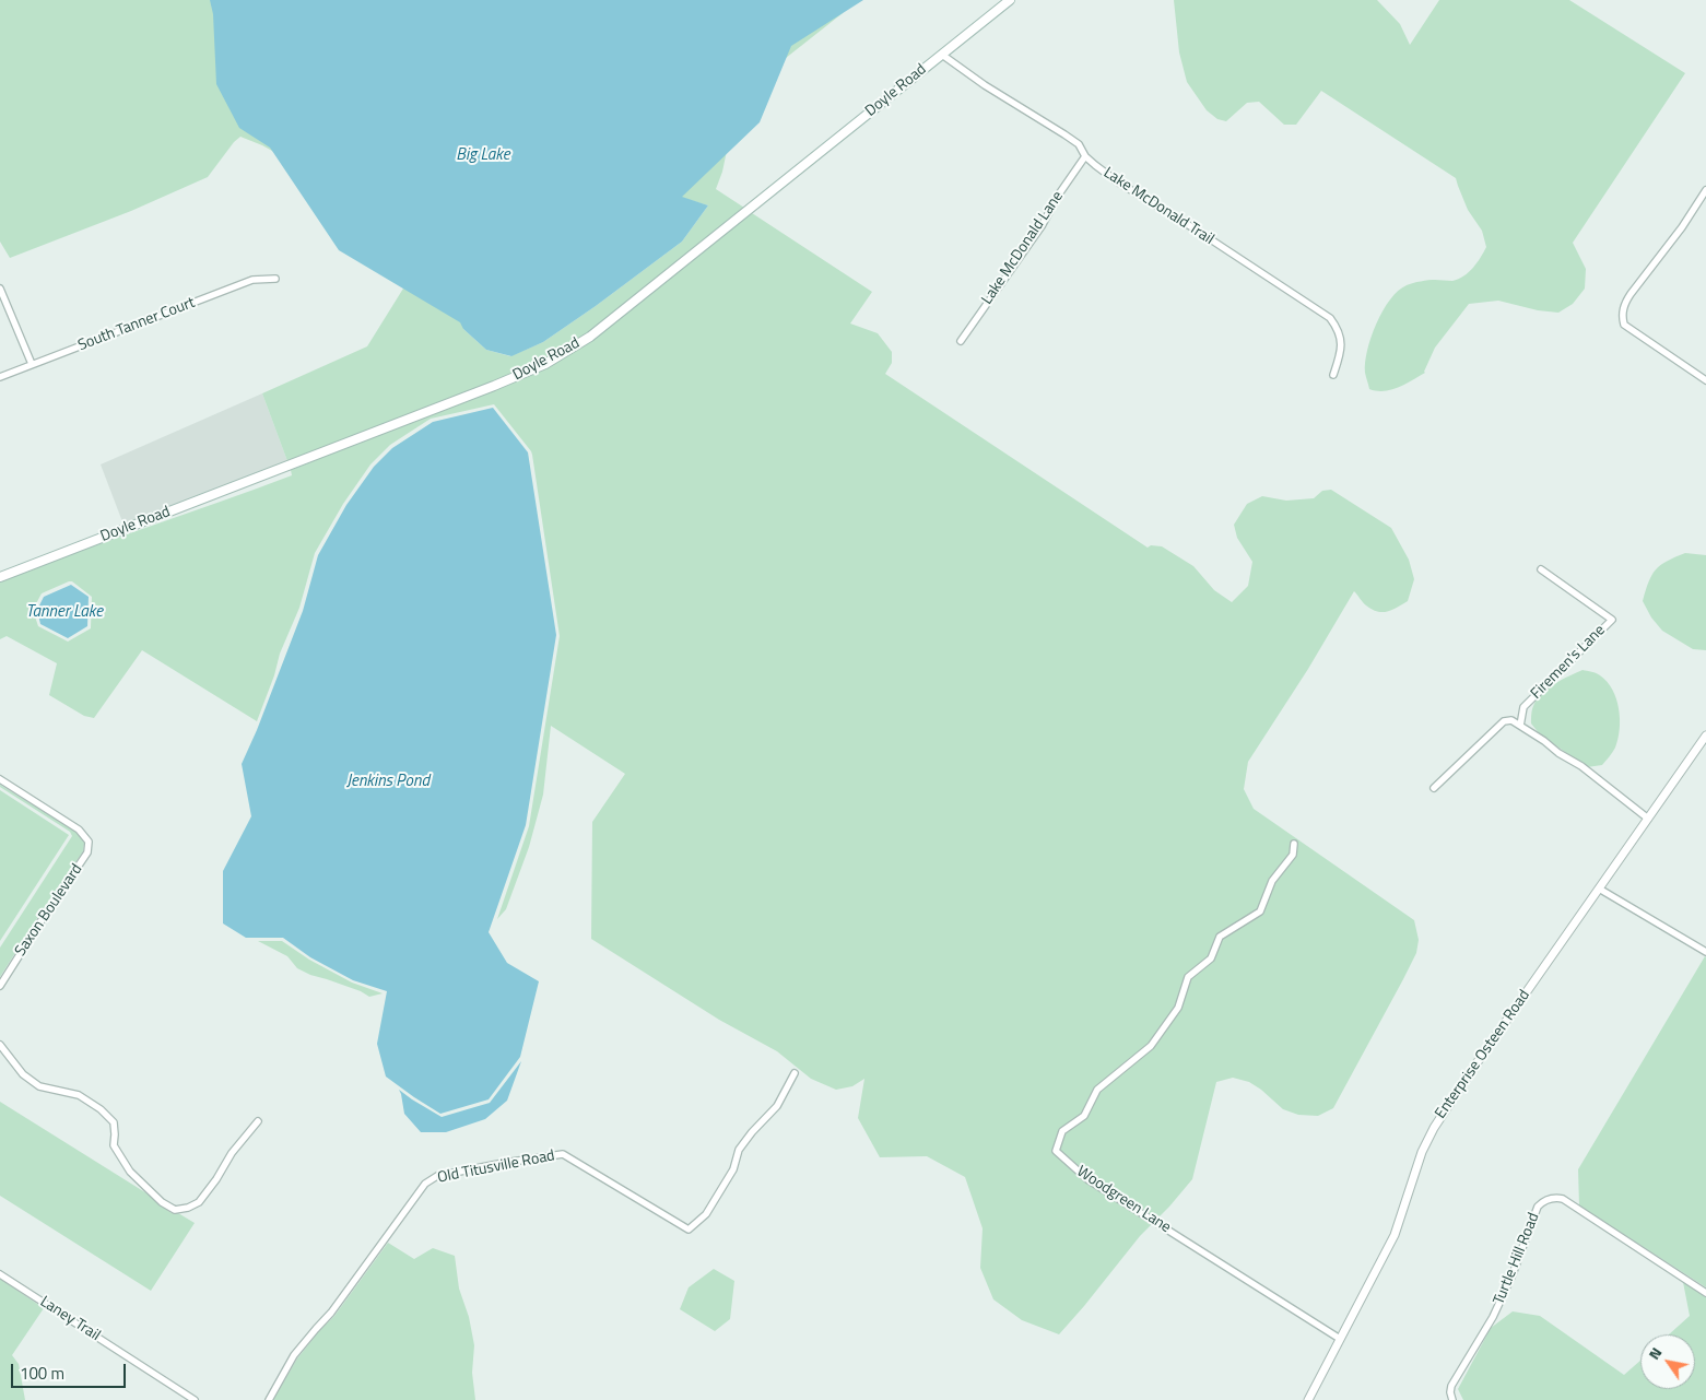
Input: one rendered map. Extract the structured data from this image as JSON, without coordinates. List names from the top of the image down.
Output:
{
  "streets": {
    "main road": ["Doyle Road"],
    "street": [
      "Lake McDonald Trail",
      "Lake McDonald Lane",
      "South Tanner Court",
      "Firemen's Lane",
      "Saxon Boulevard",
      "Enterprise Osteen Road",
      "Old Titusville Road",
      "Woodgreen Lane",
      "Turtle Hill Road",
      "Laney Trail"
    ]
  },
  "crossings": [
    ["Doyle Road", "Lake McDonald Trail"],
    ["Lake McDonald Trail", "Lake McDonald Lane"],
    ["Enterprise Osteen Road", "Woodgreen Lane"]
  ],
  "water": ["Big Lake", "Tanner Lake", "Jenkins Pond"],
  "scale_bar": "100 m",
  "north": "top left"
}
